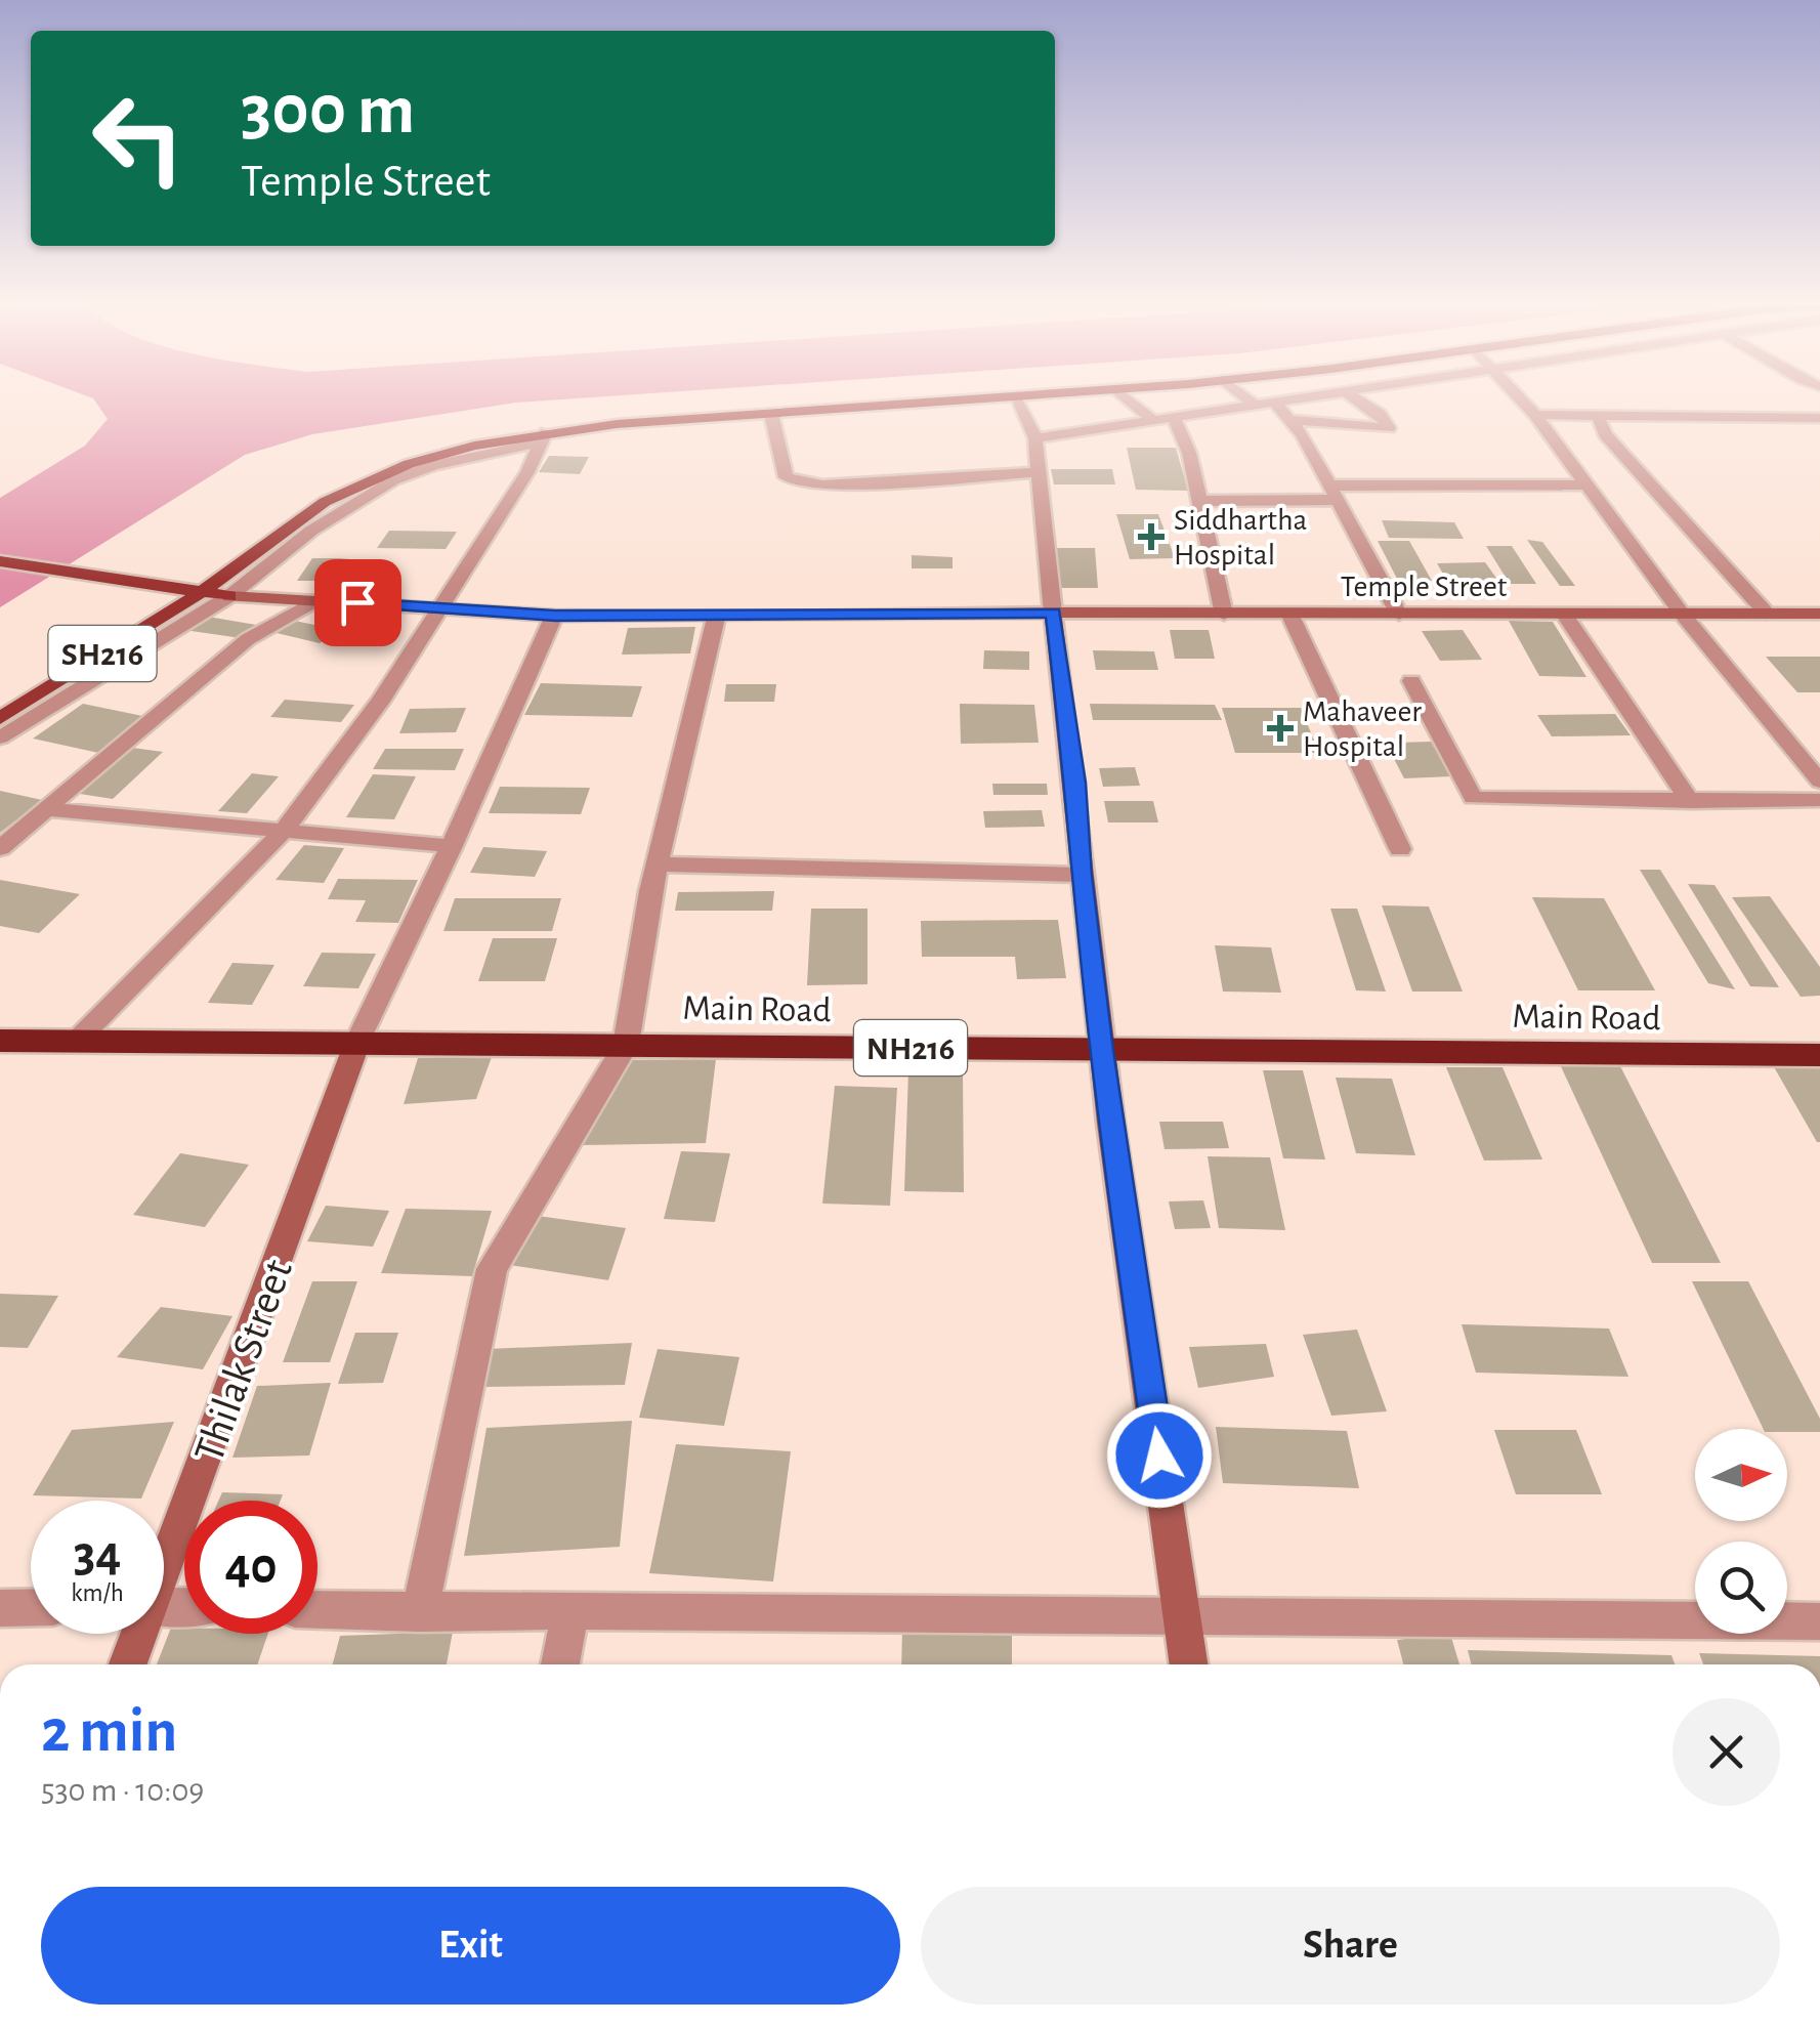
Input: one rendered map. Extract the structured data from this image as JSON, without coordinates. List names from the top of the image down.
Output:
{
  "streets": {
    "highway": ["Main Road", "NH216"],
    "main road": ["SH216"],
    "street": ["Temple Street", "Thilak Street"]
  },
  "crossings": [
    ["Main Road", "Thilak Street"]
  ],
  "places": {
    "health": ["Siddhartha Hospital", "Mahaveer Hospital"]
  },
  "north": "right",
  "page": {
    "turn": ["300 m", "Temple Street"],
    "speed": "34 km/h",
    "limit": "40",
    "heading": ["2 min", "530 m · 10:09"],
    "buttons": ["Exit", "Share"]
  }
}
